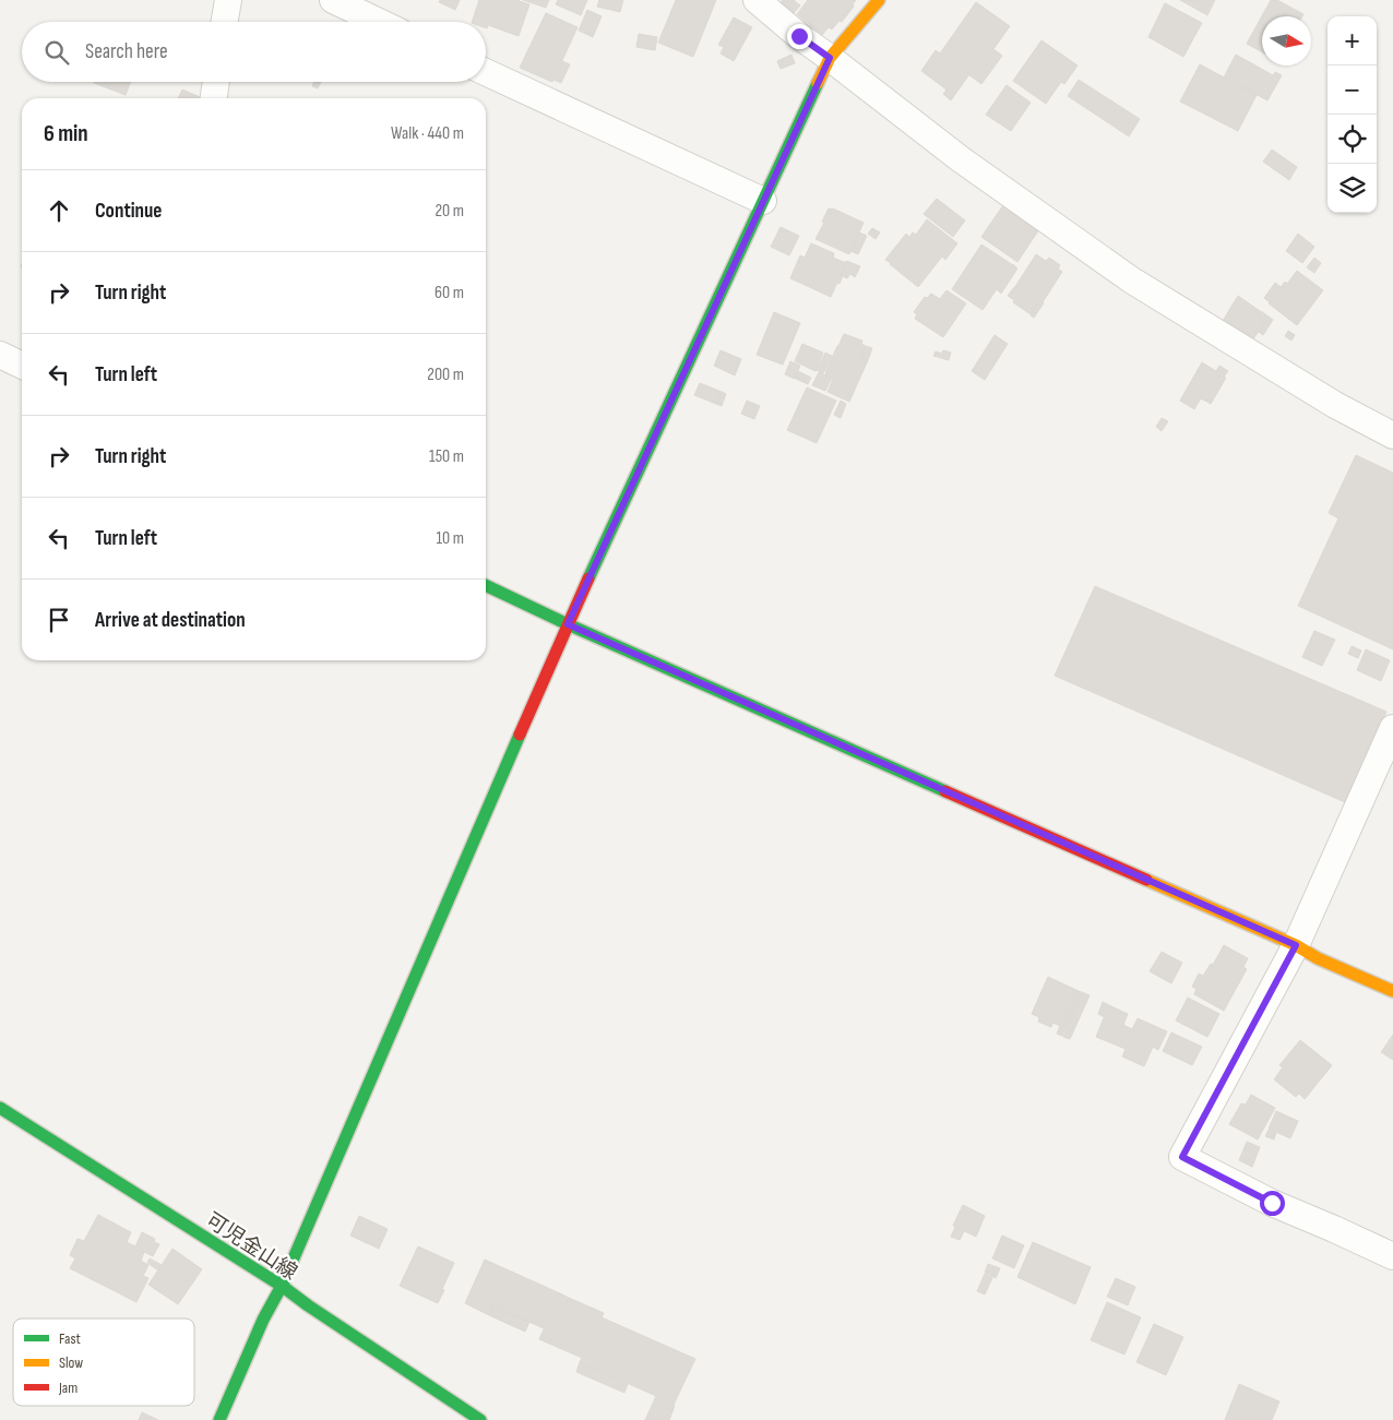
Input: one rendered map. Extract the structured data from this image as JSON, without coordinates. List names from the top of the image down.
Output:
{
  "streets": {
    "street": ["可児金山線"]
  },
  "legend": ["Fast", "Slow", "Jam"],
  "north": "right",
  "page": {
    "map_buttons": ["+", "−"],
    "search": "Search here",
    "heading": ["6 min", "Walk · 440 m"],
    "list": [
      ["Continue", "20 m"],
      ["Turn right", "60 m"],
      ["Turn left", "200 m"],
      ["Turn right", "150 m"],
      ["Turn left", "10 m"],
      "Arrive at destination"
    ]
  }
}
